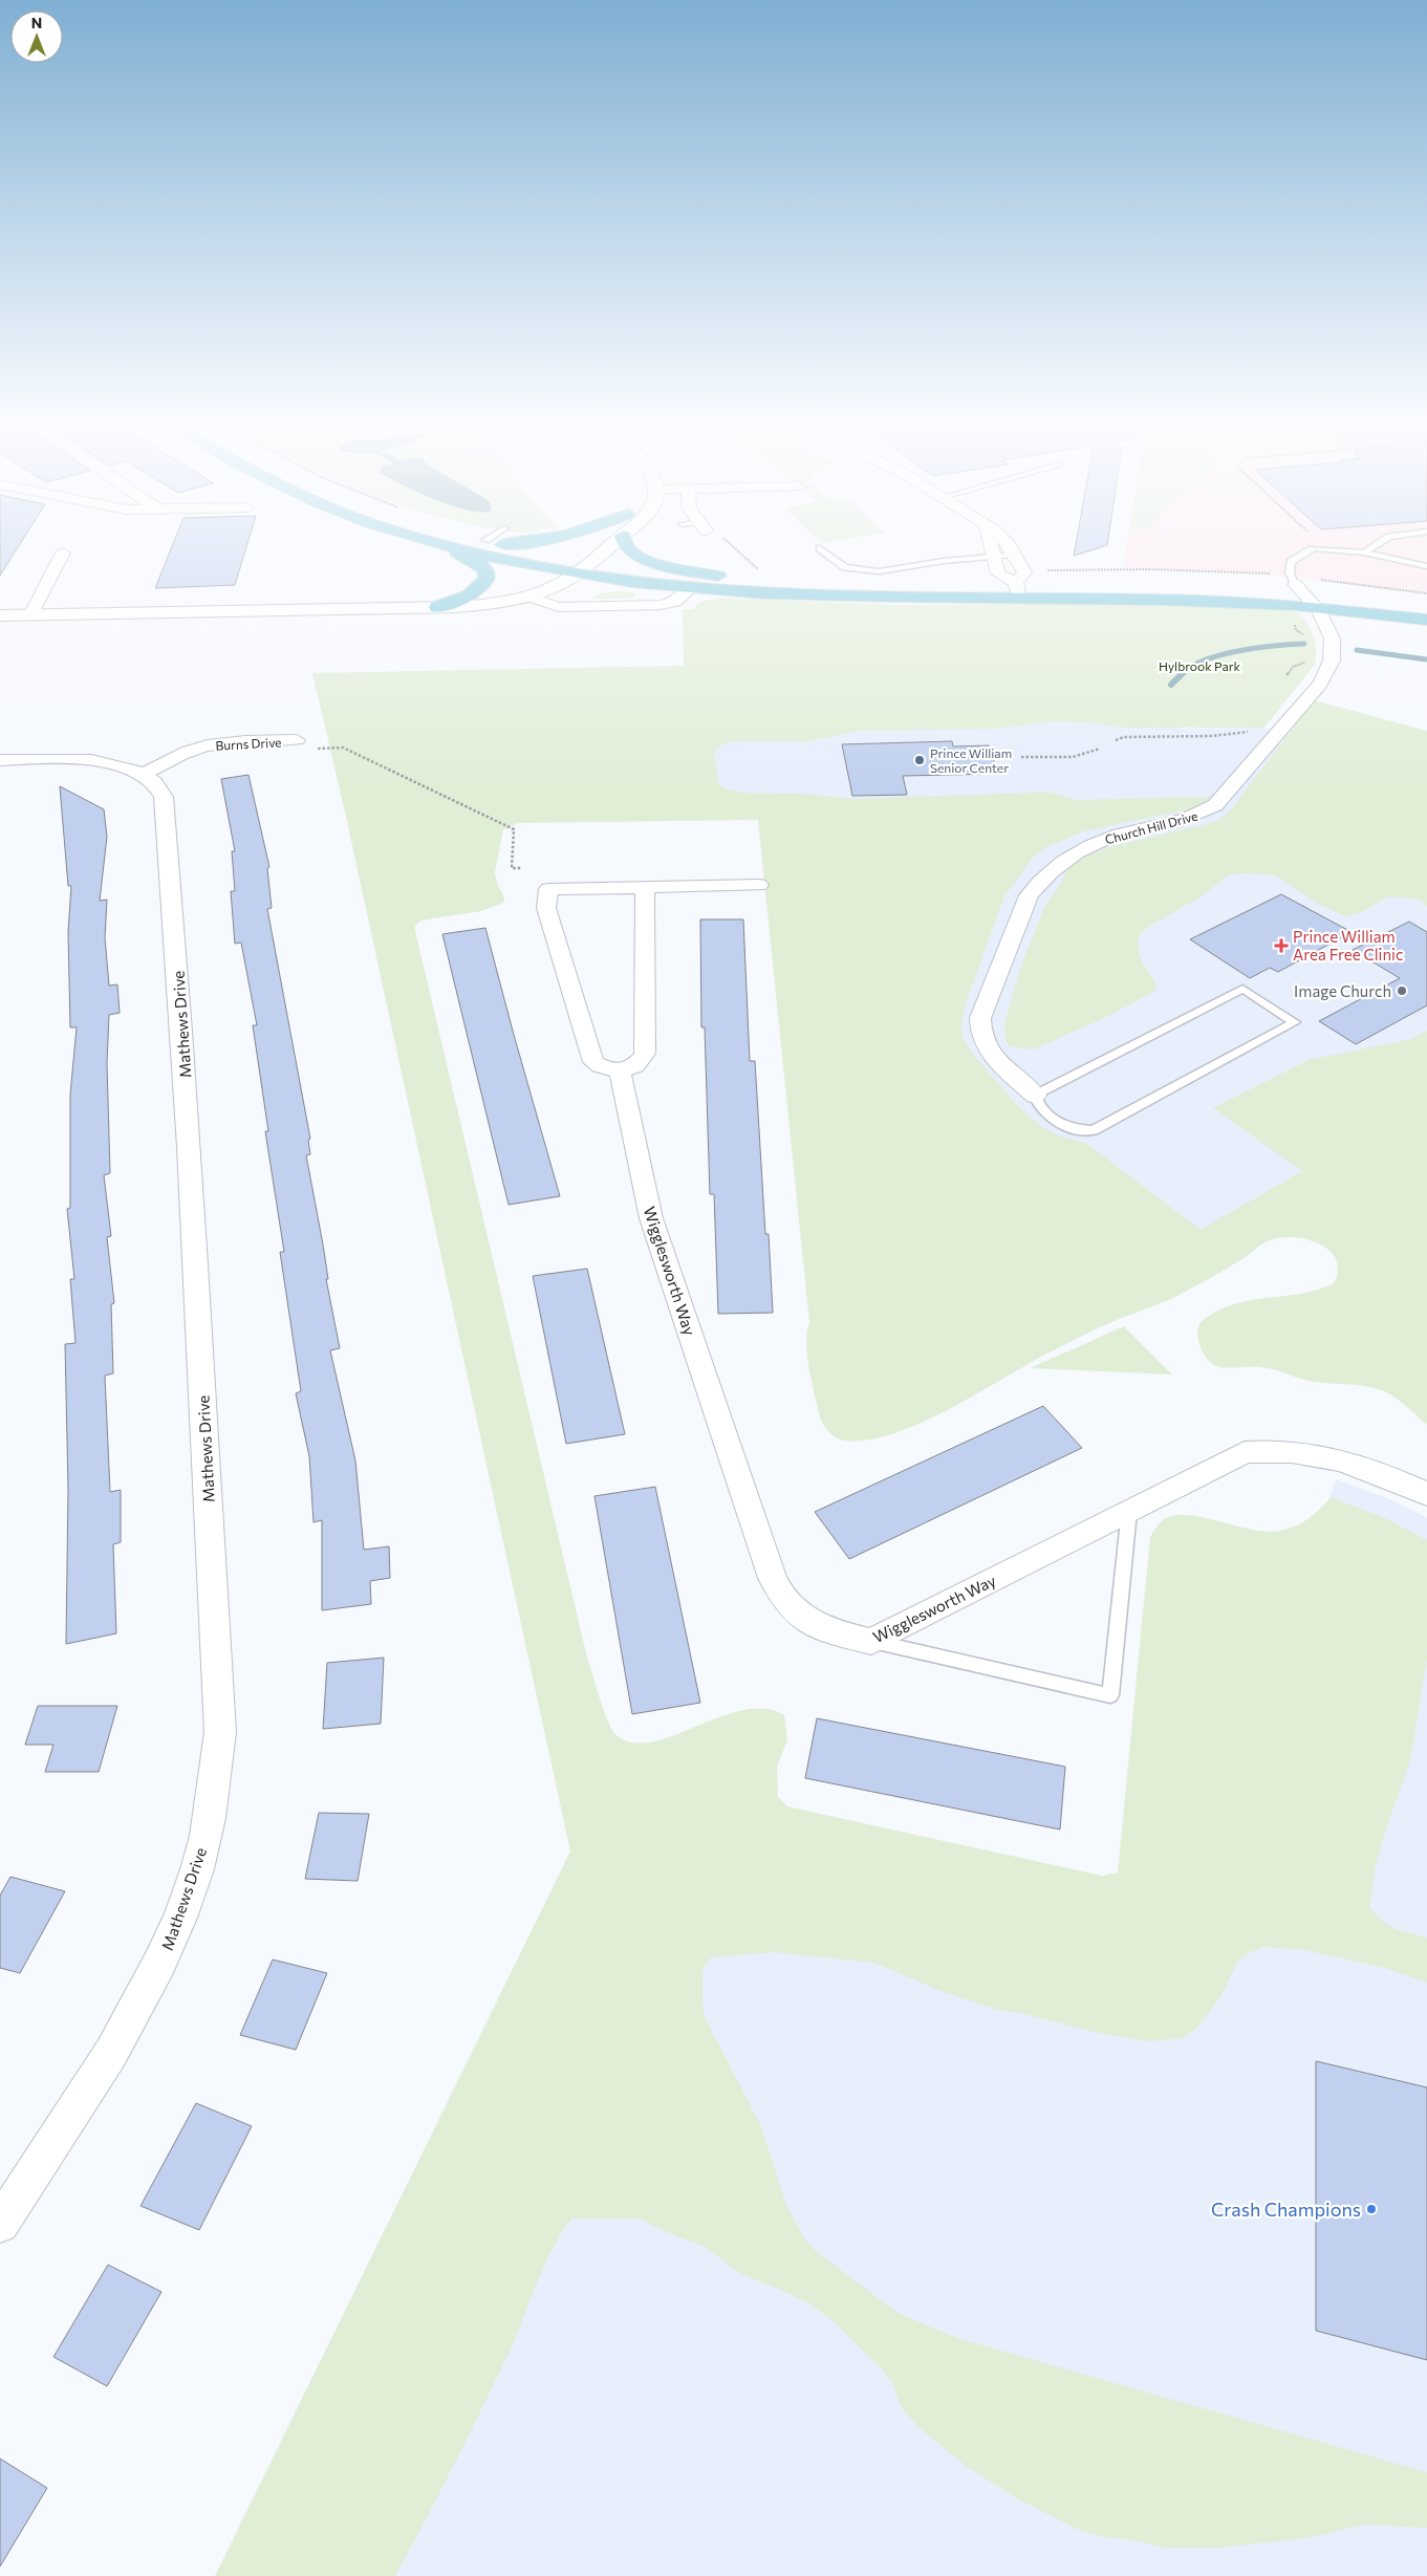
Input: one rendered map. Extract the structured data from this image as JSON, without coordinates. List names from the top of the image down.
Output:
{
  "streets": {
    "street": [
      "Burns Drive",
      "Church Hill Drive",
      "Mathews Drive",
      "Wigglesworth Way"
    ]
  },
  "crossings": [
    ["Burns Drive", "Mathews Drive"]
  ],
  "parks": ["Hylbrook Park"],
  "places": {
    "other": ["Prince William Senior Center", "Image Church", "Crash Champions"],
    "health": ["Prince William Area Free Clinic"]
  },
  "north": "top"
}
